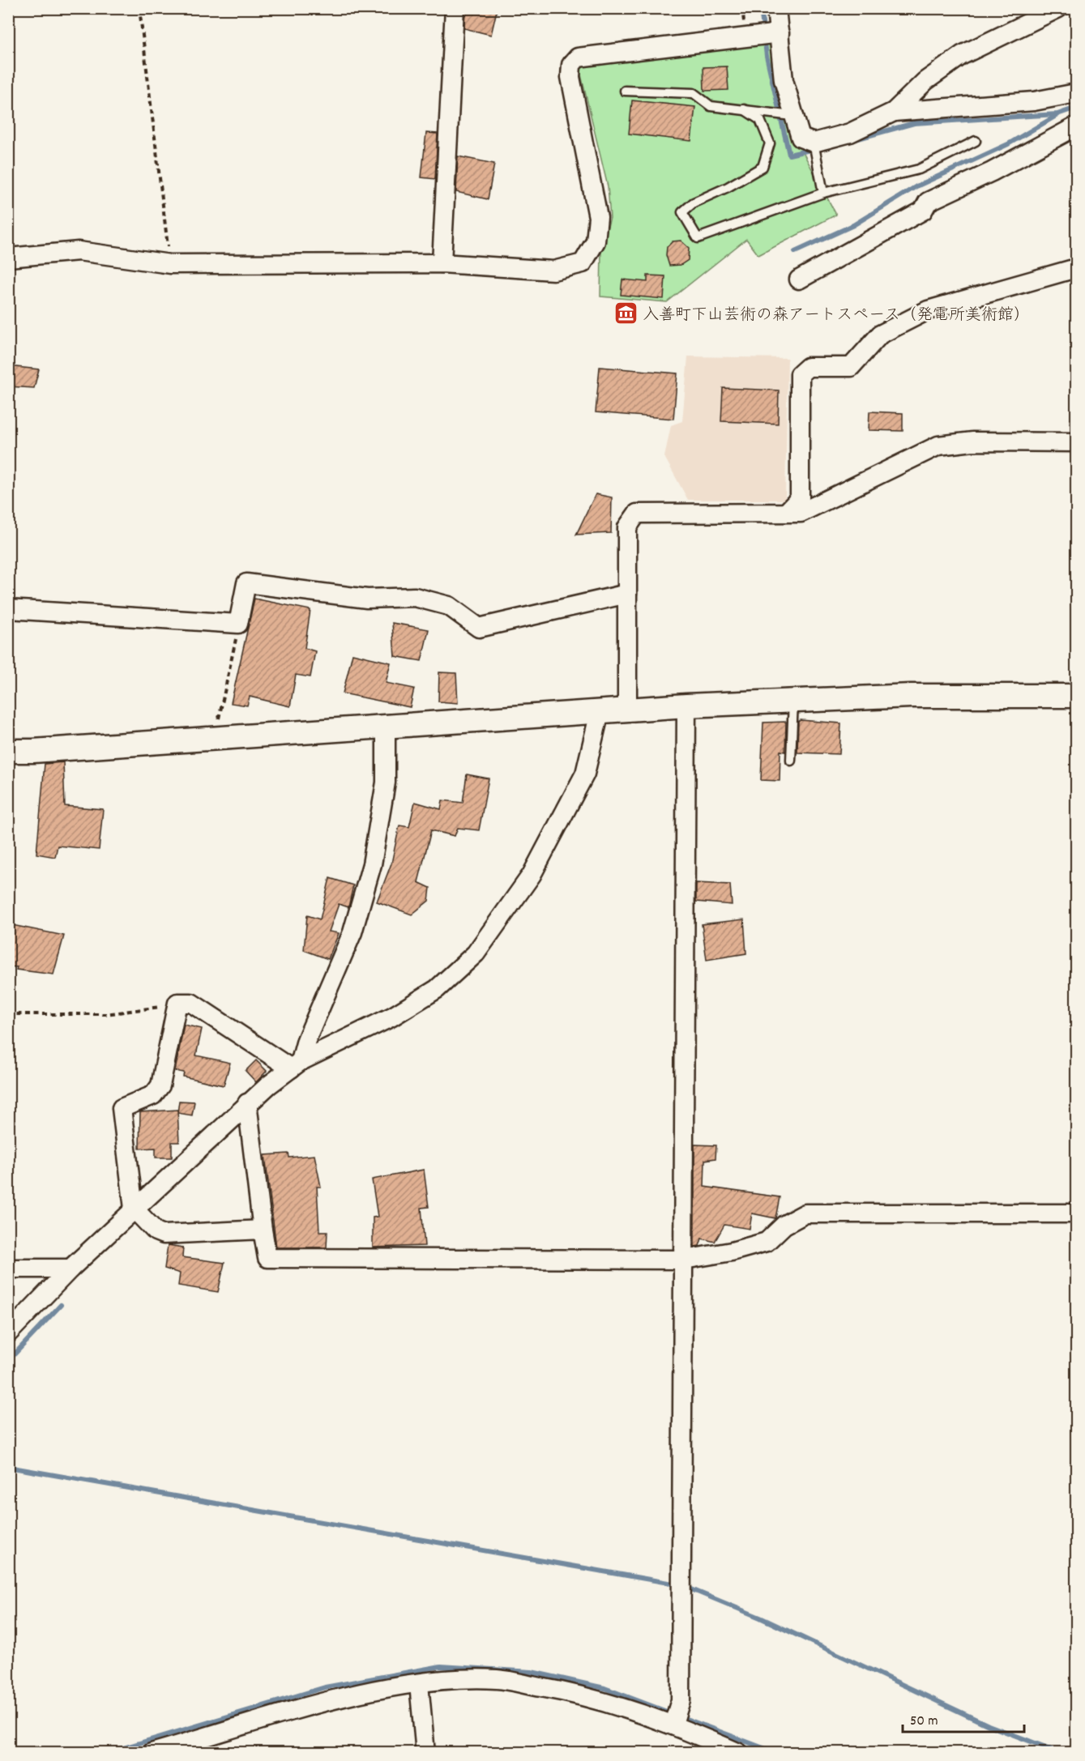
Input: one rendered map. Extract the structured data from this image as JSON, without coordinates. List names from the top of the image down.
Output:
{
  "places": {
    "museum": ["入善町下山芸術の森アートスペース（発電所美術館）"]
  },
  "scale_bar": "50 m"
}
